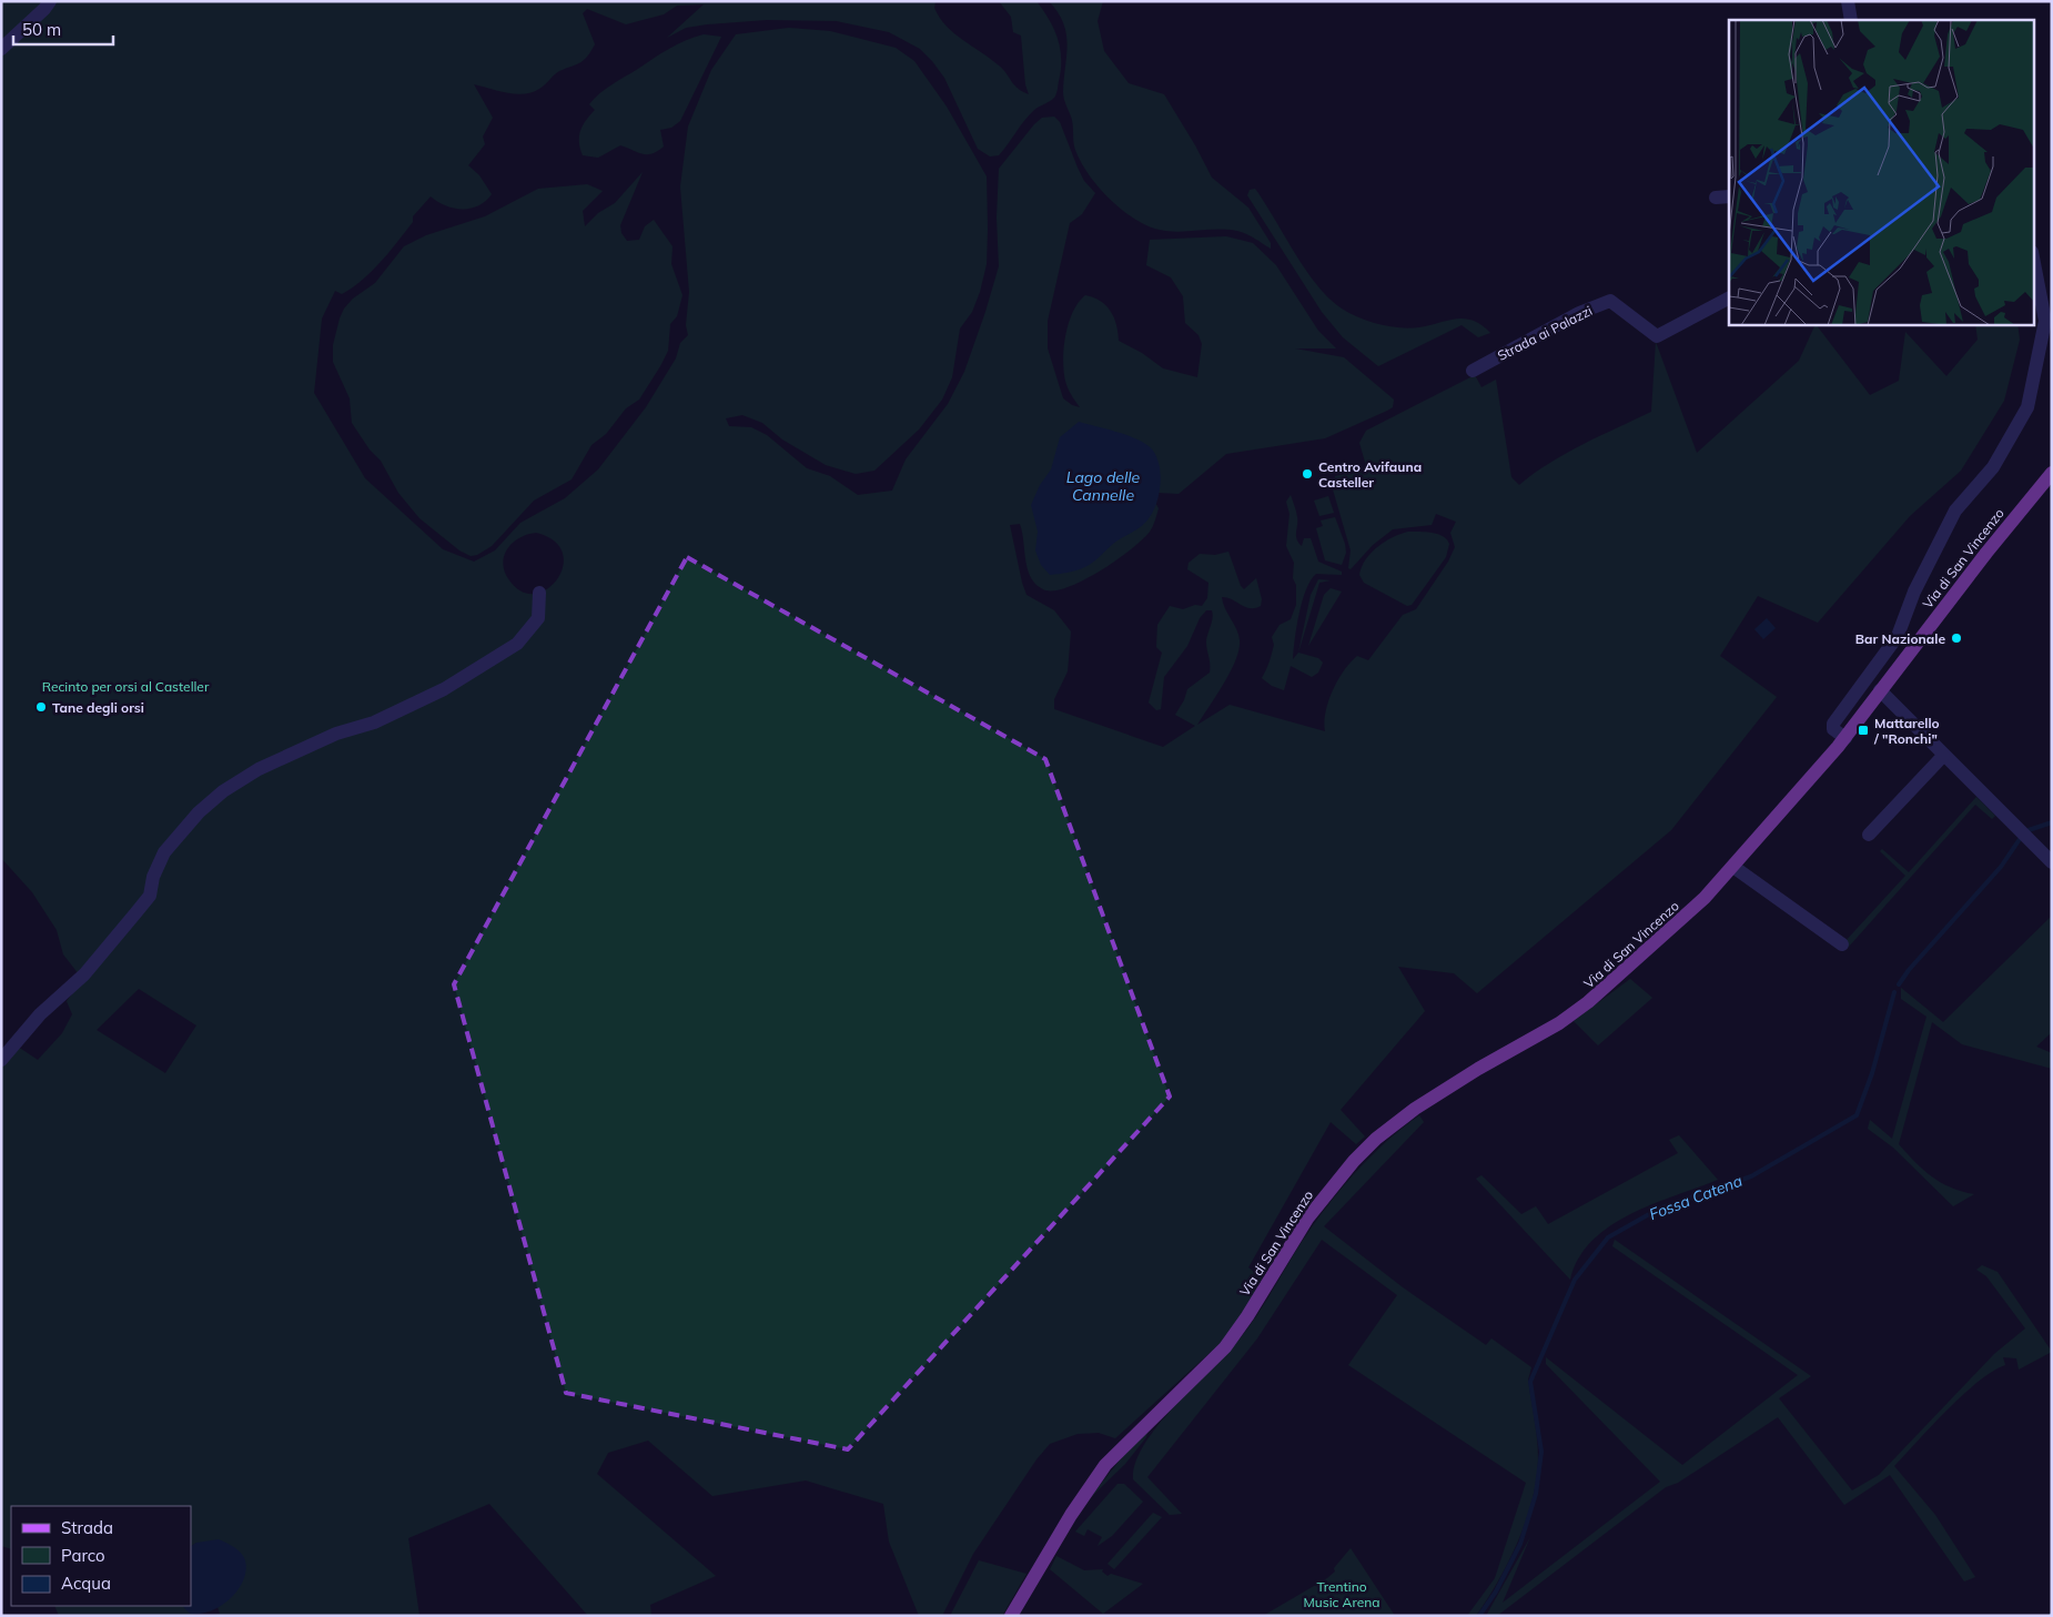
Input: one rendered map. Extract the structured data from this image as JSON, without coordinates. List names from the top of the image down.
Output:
{
  "streets": {
    "main road": ["Via di San Vincenzo"],
    "street": ["Strada ai Palazzi"]
  },
  "water": ["Lago delle Cannelle", "Fossa Catena"],
  "parks": ["Recinto per orsi al Casteller", "Trentino Music Arena"],
  "places": {
    "other": ["Centro Avifauna Casteller", "Bar Nazionale", "Tane degli orsi"],
    "transit": ["Mattarello / \"Ronchi\""]
  },
  "legend": ["Strada", "Parco", "Acqua"],
  "scale_bar": "50 m"
}
